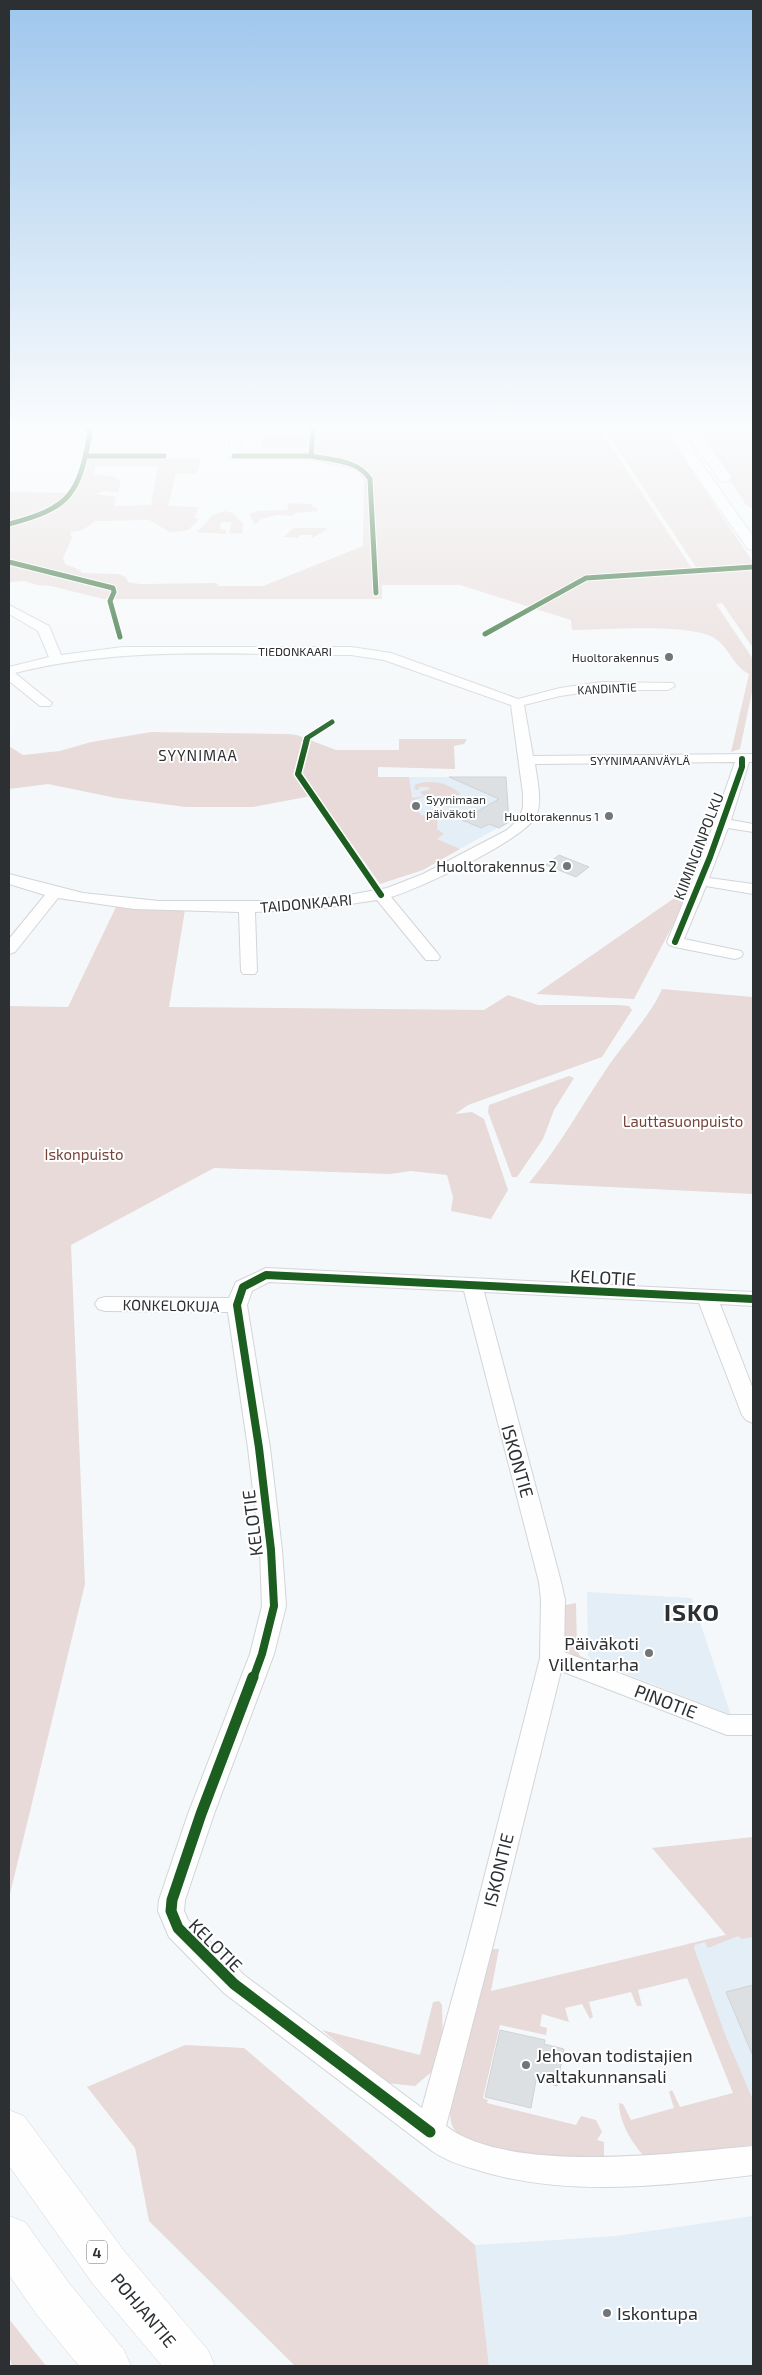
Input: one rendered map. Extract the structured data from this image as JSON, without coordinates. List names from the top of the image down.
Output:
{
  "streets": {
    "highway": ["4", "POHJANTIE"],
    "street": [
      "TIEDONKAARI",
      "KANDINTIE",
      "SYYNIMAANVÄYLÄ",
      "KIIMINGINPOLKU",
      "TAIDONKAARI",
      "KELOTIE",
      "KONKELOKUJA",
      "ISKONTIE",
      "PINOTIE"
    ]
  },
  "crossings": [
    ["TIEDONKAARI", "KANDINTIE"],
    ["SYYNIMAANVÄYLÄ", "KIIMINGINPOLKU"],
    ["SYYNIMAANVÄYLÄ", "TAIDONKAARI"],
    ["KELOTIE", "KONKELOKUJA"],
    ["KELOTIE", "ISKONTIE"],
    ["ISKONTIE", "PINOTIE"]
  ],
  "districts": ["SYYNIMAA", "ISKO"],
  "parks": ["Lauttasuonpuisto", "Iskonpuisto"],
  "places": [
    "Huoltorakennus",
    "Syynimaan päiväkoti",
    "Huoltorakennus 1",
    "Huoltorakennus 2",
    "Päiväkoti Villentarha",
    "Jehovan todistajien valtakunnansali",
    "Iskontupa"
  ]
}
